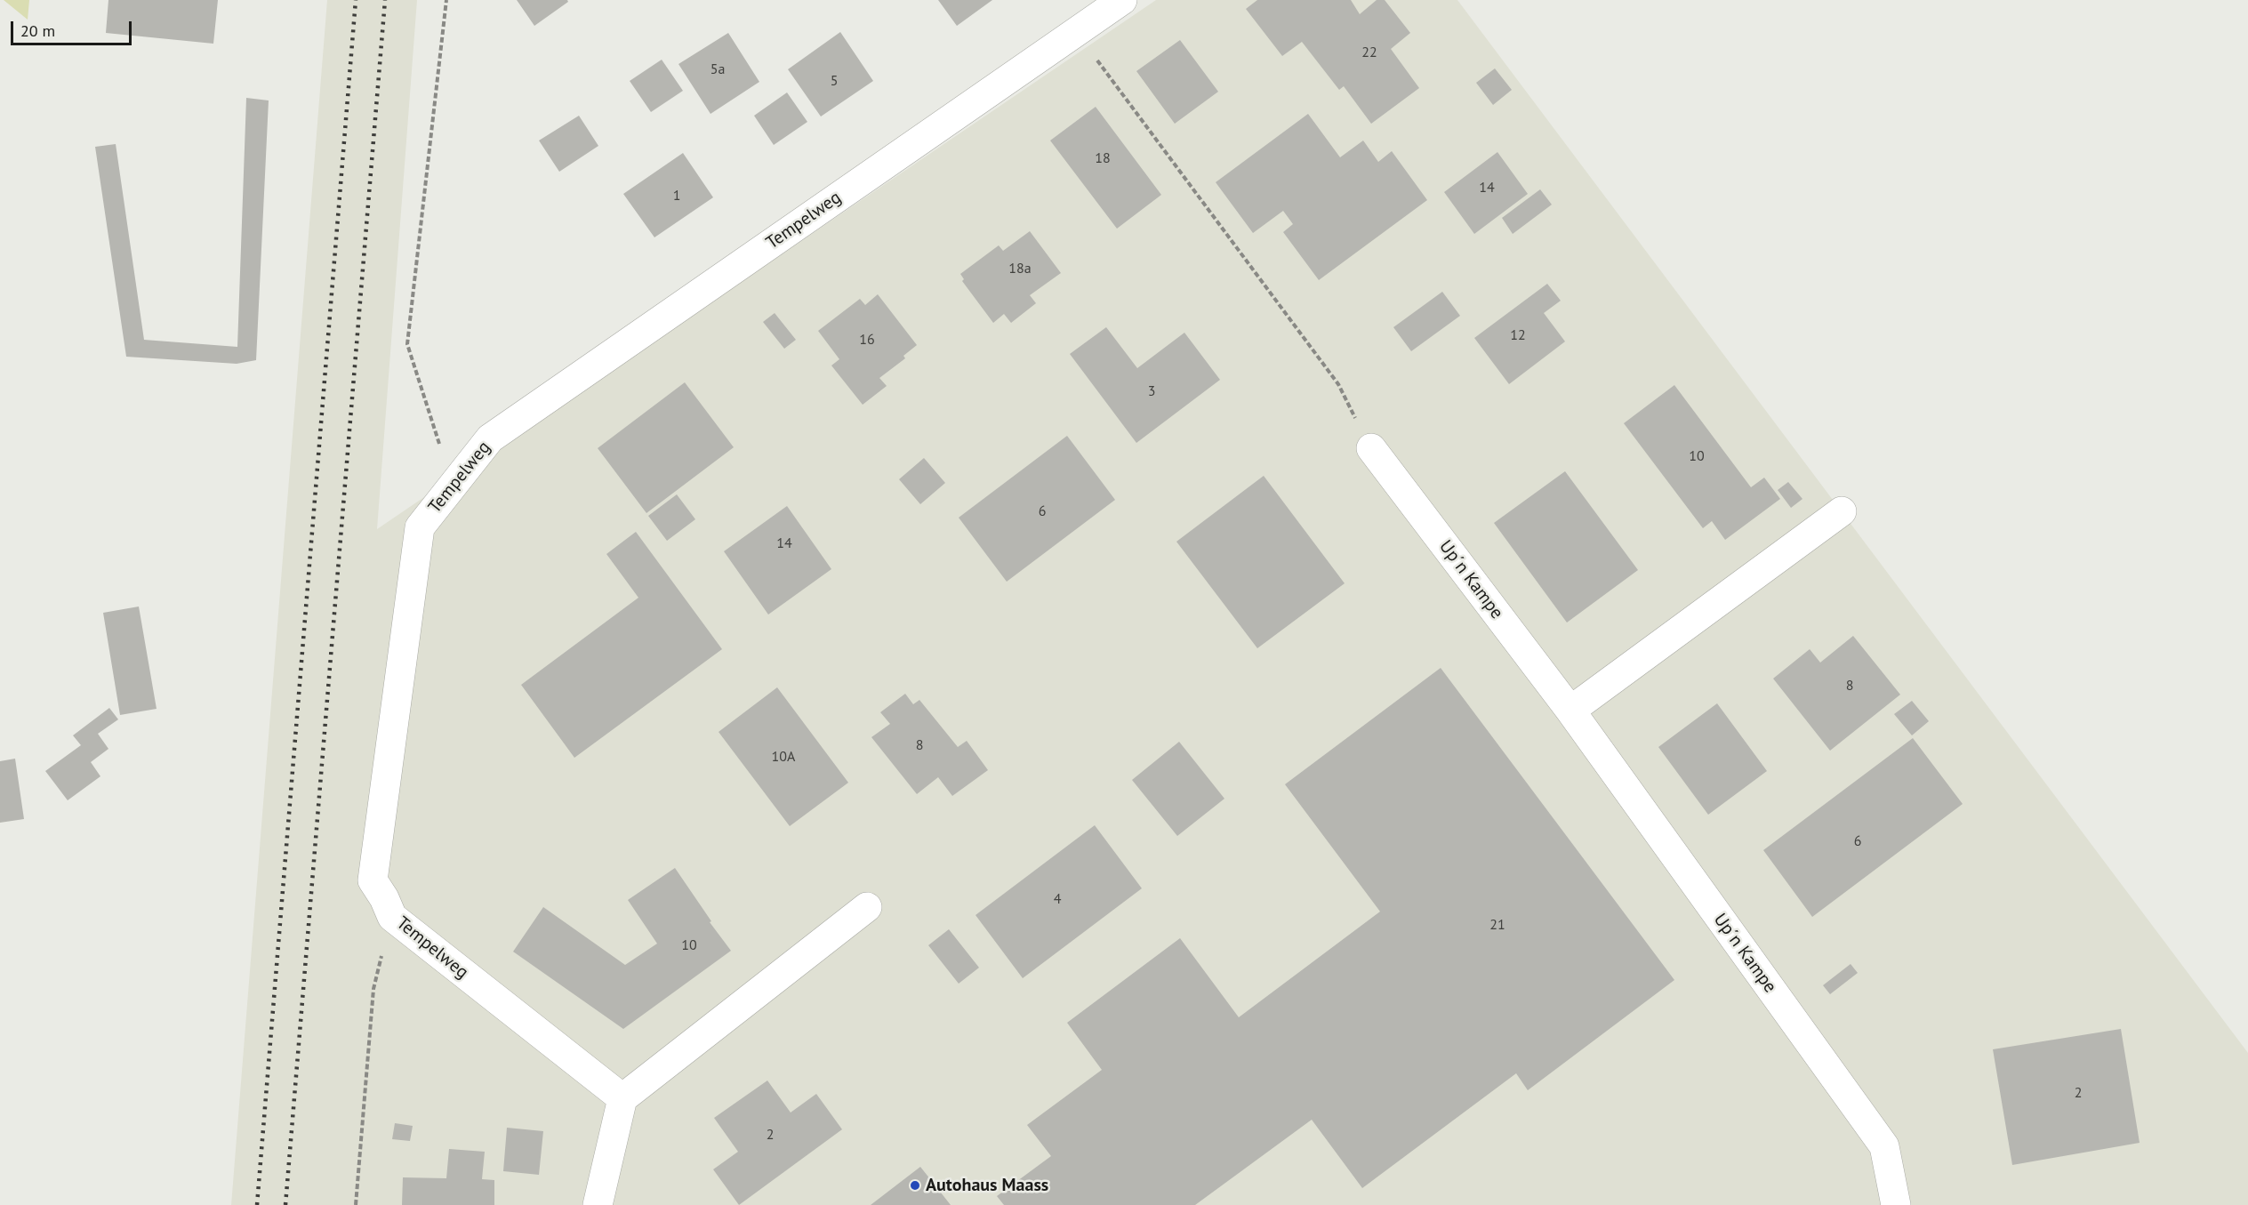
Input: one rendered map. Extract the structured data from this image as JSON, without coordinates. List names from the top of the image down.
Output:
{
  "streets": {
    "street": ["Tempelweg", "Up´n Kampe"]
  },
  "places": ["Autohaus Maass"],
  "house_numbers": [
    "22",
    "5a",
    "5",
    "18",
    "14",
    "1",
    "18a",
    "12",
    "16",
    "3",
    "10",
    "6",
    "14",
    "8",
    "8",
    "10A",
    "6",
    "4",
    "21",
    "10",
    "2",
    "2"
  ],
  "scale_bar": "20 m"
}
